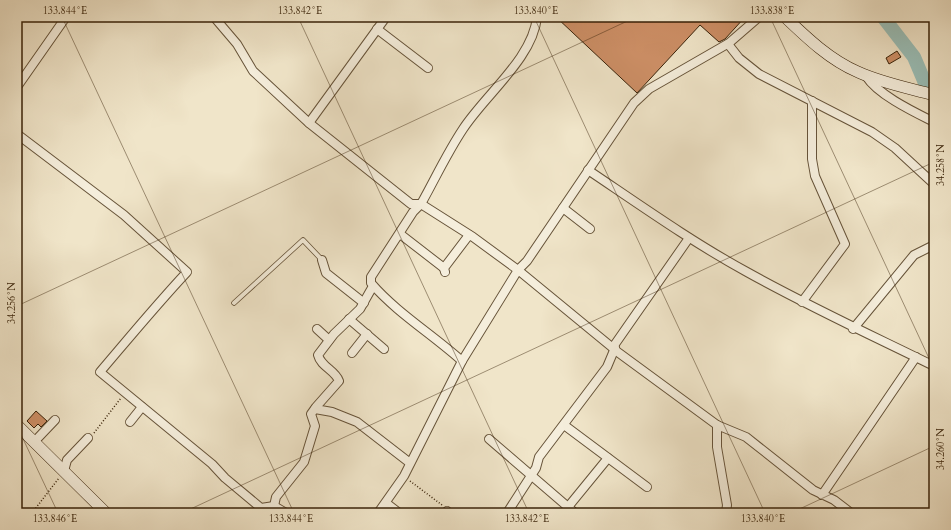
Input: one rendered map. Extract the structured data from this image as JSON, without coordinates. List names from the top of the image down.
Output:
{
  "coordinates": [
    "133.844°E",
    "133.842°E",
    "133.840°E",
    "133.838°E",
    "34.258°N",
    "34.256°N",
    "34.260°N",
    "133.846°E"
  ]
}
